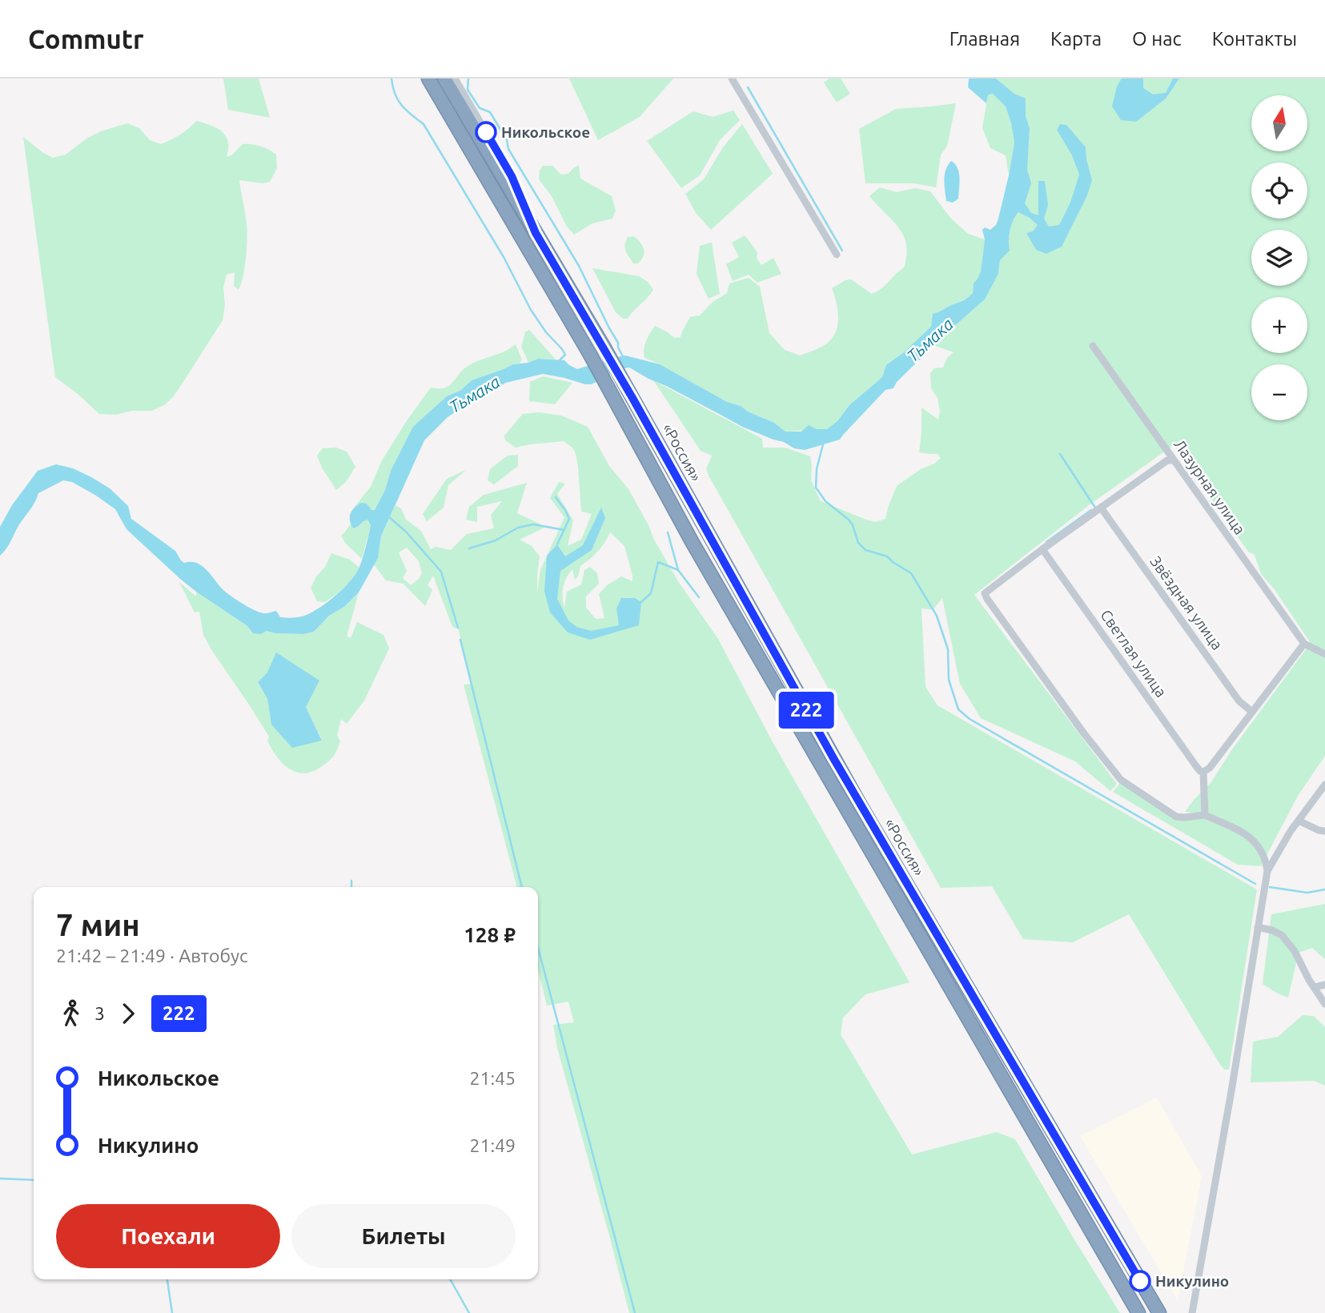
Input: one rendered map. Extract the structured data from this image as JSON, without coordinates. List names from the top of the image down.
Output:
{
  "streets": {
    "highway": ["«Россия»"],
    "street": ["Лазурная улица", "Звёздная улица", "Светлая улица"]
  },
  "water": ["Тьмака"],
  "places": ["Никольское", "Никулино"],
  "lines": ["bus line 222"],
  "north": "top",
  "page": {
    "header": "Commutr",
    "nav": [
      "Главная",
      "Карта",
      "О нас",
      "Контакты"
    ],
    "on_map": "222",
    "map_buttons": ["+", "−"],
    "heading": ["7 мин", "21:42 – 21:49 · Автобус", "128 ₽"],
    "legs": ["3", "222"],
    "list": [
      {
        "name": "Никольское",
        "value": "21:45"
      },
      {
        "name": "Никулино",
        "value": "21:49"
      }
    ],
    "buttons": ["Поехали", "Билеты"]
  }
}
